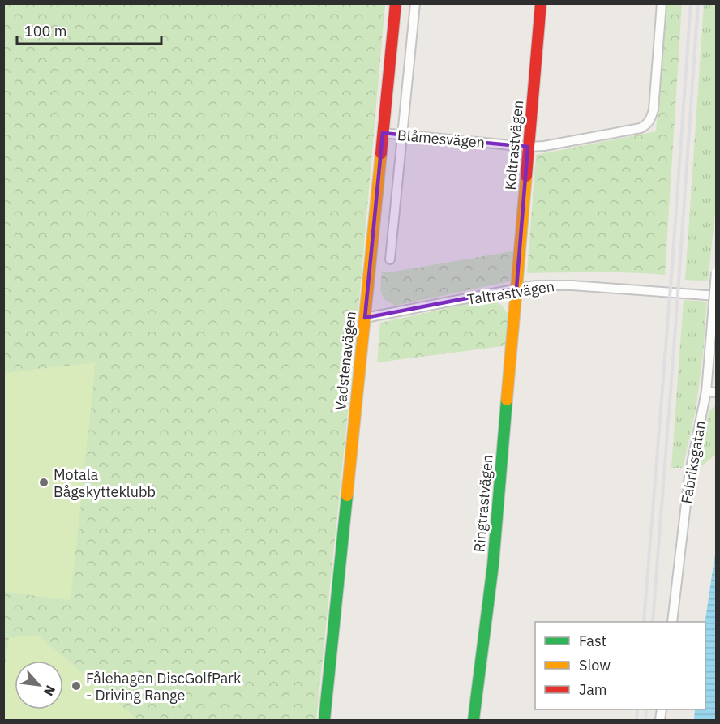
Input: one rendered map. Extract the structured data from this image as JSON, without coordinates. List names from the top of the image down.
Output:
{
  "streets": {
    "street": [
      "Blåmesvägen",
      "Koltrastvägen",
      "Taltrastvägen",
      "Vadstenavägen",
      "Fabriksgatan",
      "Ringtrastvägen"
    ]
  },
  "crossings": [
    ["Blåmesvägen", "Koltrastvägen"],
    ["Blåmesvägen", "Vadstenavägen"],
    ["Koltrastvägen", "Taltrastvägen"],
    ["Koltrastvägen", "Ringtrastvägen"],
    ["Taltrastvägen", "Vadstenavägen"],
    ["Taltrastvägen", "Ringtrastvägen"]
  ],
  "places": ["Motala Bågskytteklubb", "Fålehagen DiscGolfPark - Driving Range"],
  "legend": ["Fast", "Slow", "Jam"],
  "scale_bar": "100 m",
  "north": "bottom right"
}
